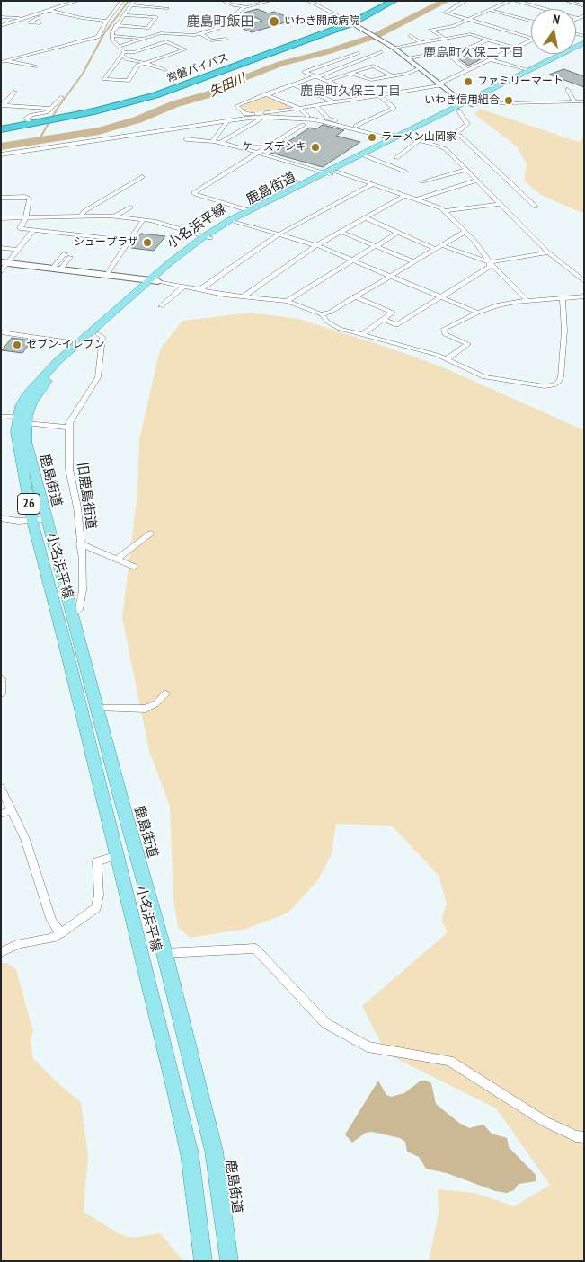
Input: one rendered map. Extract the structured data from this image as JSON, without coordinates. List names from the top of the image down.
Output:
{
  "streets": {
    "highway": ["常磐バイパス"],
    "main road": ["鹿島街道", "小名浜平線", "26"],
    "street": ["旧鹿島街道"]
  },
  "crossings": [
    ["鹿島街道", "小名浜平線"],
    ["鹿島街道", "旧鹿島街道"],
    ["鹿島街道", "26"]
  ],
  "districts": ["鹿島町飯田", "鹿島町久保二丁目", "鹿島町久保三丁目"],
  "water": ["矢田川"],
  "places": [
    "いわき開成病院",
    "ファミリーマート",
    "いわき信用組合",
    "ラーメン山岡家",
    "ケーズデンキ",
    "シュープラザ",
    "セブン-イレブン"
  ],
  "north": "top"
}
